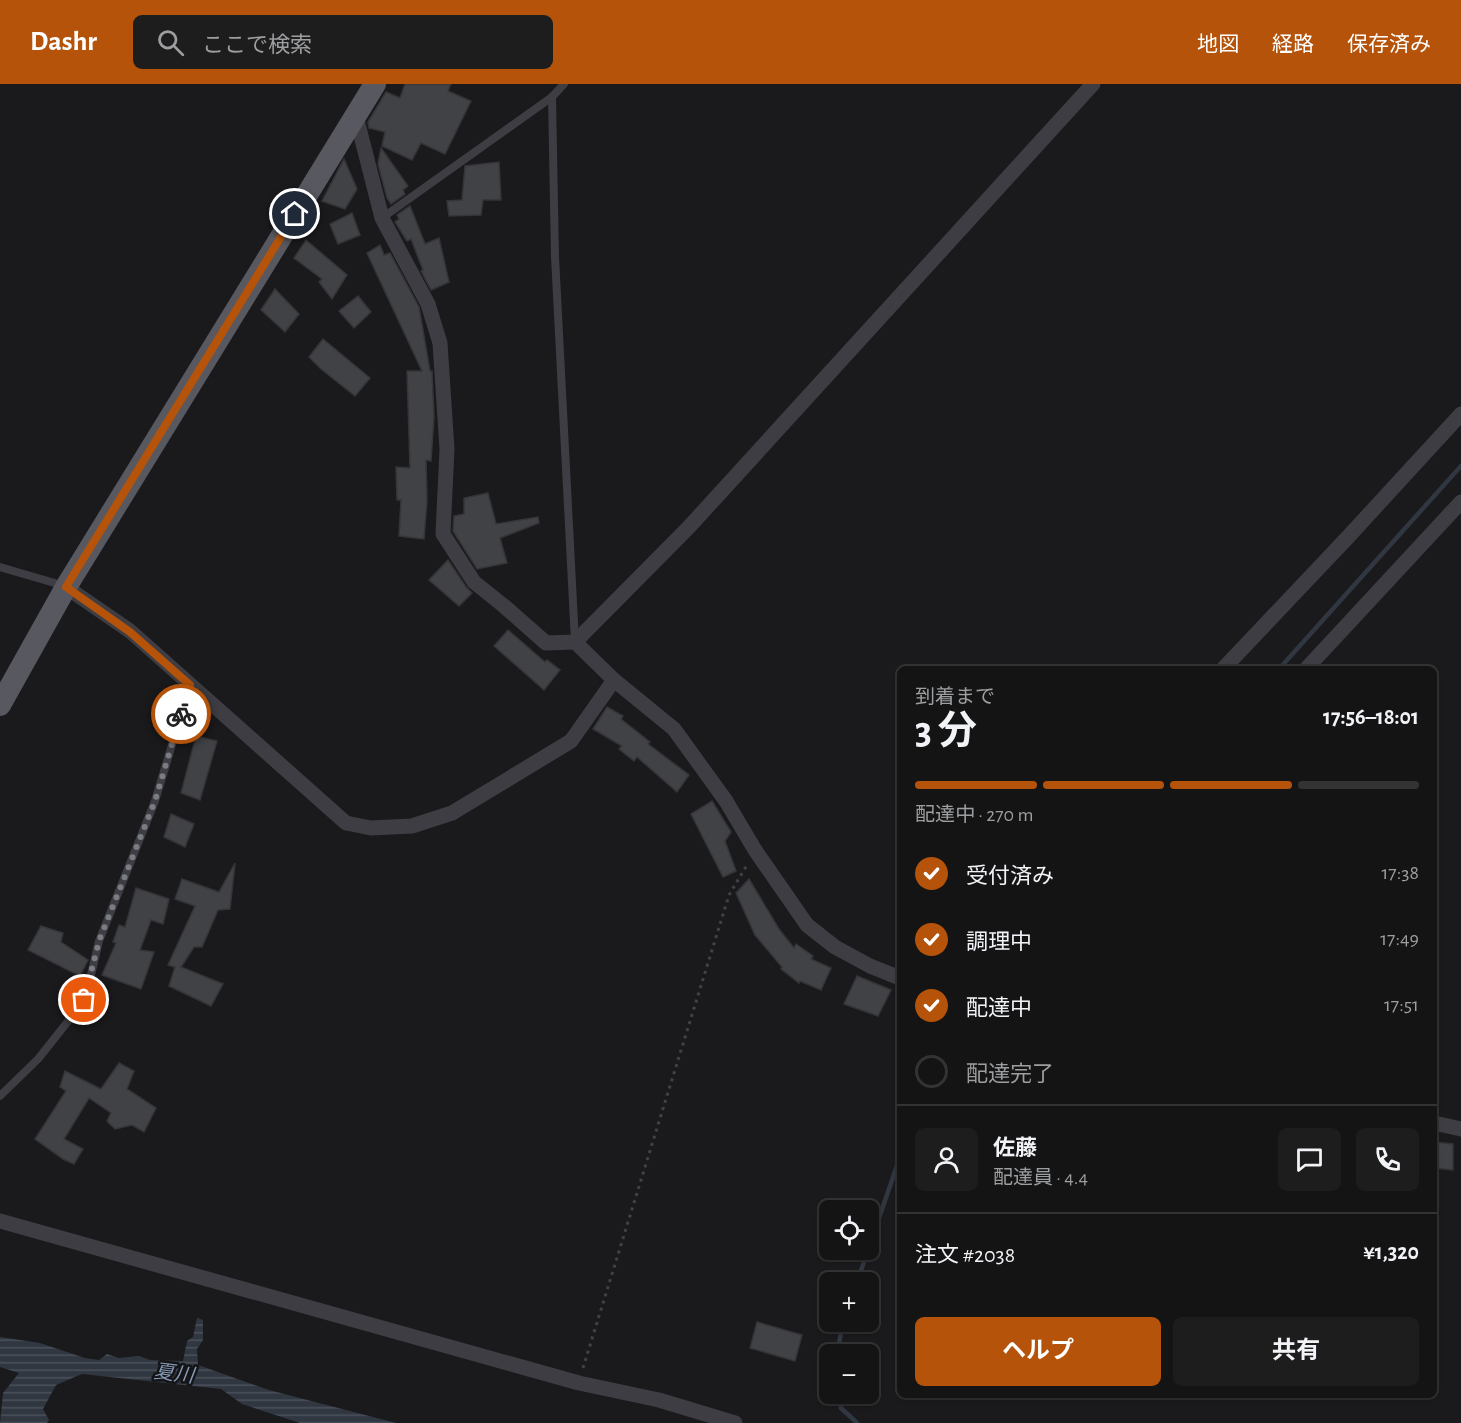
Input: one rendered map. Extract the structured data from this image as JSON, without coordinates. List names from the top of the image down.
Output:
{
  "water": ["夏川"],
  "page": {
    "header": "Dashr",
    "search": "ここで検索",
    "nav": ["地図", "経路", "保存済み"],
    "heading": ["3 分", "到着まで", "17:56–18:01"],
    "panel": [
      "佐藤",
      "配達員 · 4.4",
      "注文 #2038",
      "¥1,320"
    ],
    "bar": "配達中 · 270 m",
    "list": [
      ["受付済み", "17:38"],
      ["調理中", "17:49"],
      ["配達中", "17:51"],
      "配達完了"
    ],
    "map_buttons": ["+", "−"],
    "buttons": ["ヘルプ", "共有"]
  }
}
